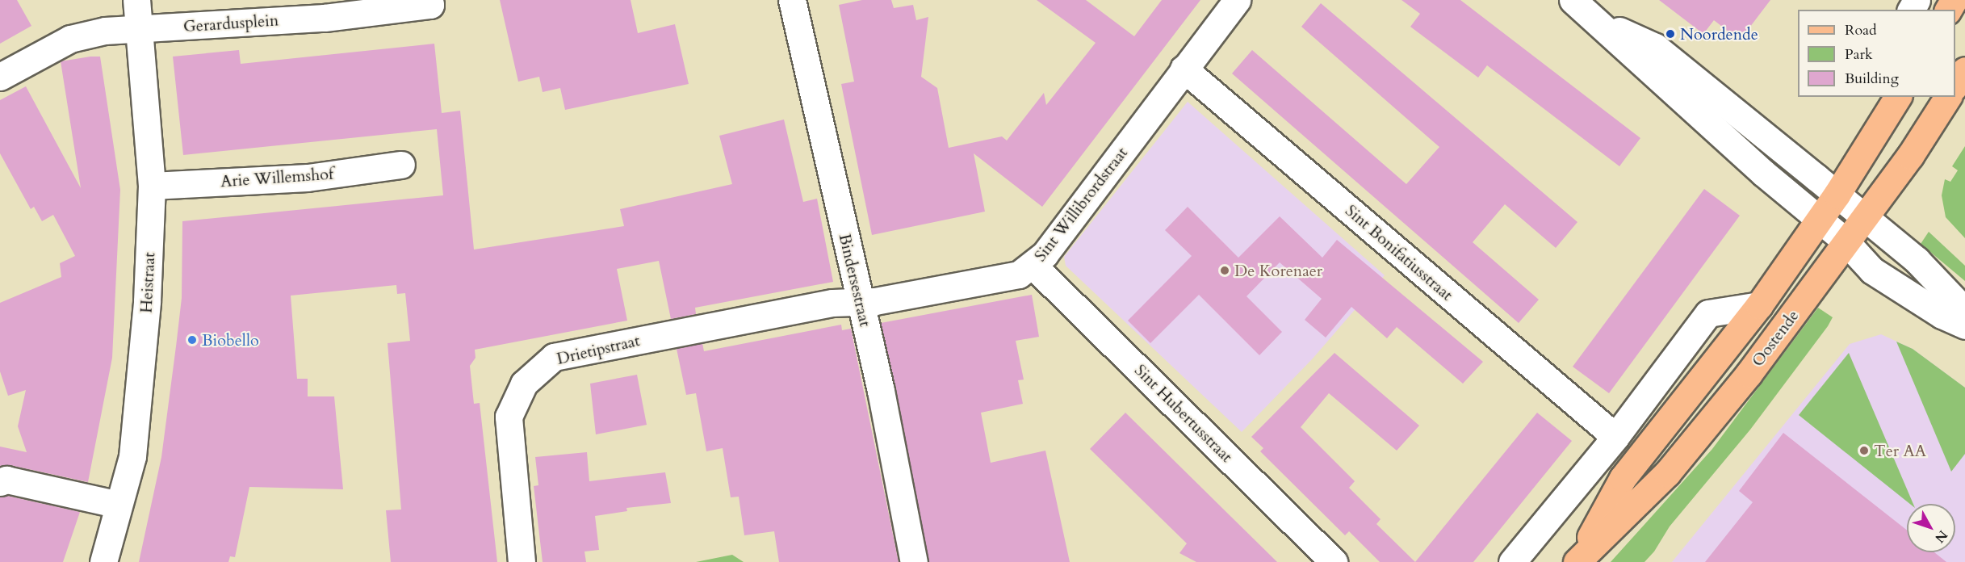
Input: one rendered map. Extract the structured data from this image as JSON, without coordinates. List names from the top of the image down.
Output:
{
  "streets": {
    "main road": ["Oostende"],
    "street": [
      "Gerardusplein",
      "Arie Willemshof",
      "Sint Willibrordstraat",
      "Sint Bonifatiusstraat",
      "Bindersestraat",
      "Heistraat",
      "Drietipstraat",
      "Sint Hubertusstraat"
    ]
  },
  "crossings": [
    ["Gerardusplein", "Heistraat"],
    ["Arie Willemshof", "Heistraat"],
    ["Sint Willibrordstraat", "Sint Bonifatiusstraat"],
    ["Sint Willibrordstraat", "Bindersestraat"],
    ["Sint Willibrordstraat", "Drietipstraat"],
    ["Sint Willibrordstraat", "Sint Hubertusstraat"],
    ["Sint Bonifatiusstraat", "Oostende"],
    ["Bindersestraat", "Drietipstraat"]
  ],
  "places": [
    "Noordende",
    "De Korenaer",
    "Biobello",
    "Ter AA"
  ],
  "legend": ["Road", "Park", "Building"],
  "north": "bottom right"
}
